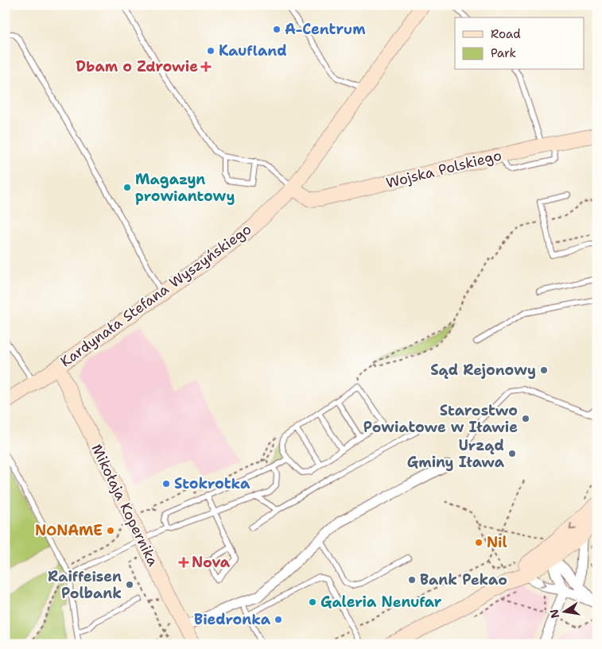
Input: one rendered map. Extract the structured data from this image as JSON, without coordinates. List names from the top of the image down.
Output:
{
  "streets": {
    "street": ["Wojska Polskiego", "Kardynała Stefana Wyszyńskiego", "Mikołaja Kopernika"]
  },
  "crossings": [
    ["Wojska Polskiego", "Kardynała Stefana Wyszyńskiego"],
    ["Kardynała Stefana Wyszyńskiego", "Mikołaja Kopernika"]
  ],
  "places": {
    "other": [
      "A-Centrum",
      "Kaufland",
      "Magazyn prowiantowy",
      "Sąd Rejonowy",
      "Starostwo Powiatowe w Iławie",
      "Urząd Gminy Iława",
      "Stokrotka",
      "NONAME",
      "Nil",
      "Bank Pekao",
      "Raiffeisen Polbank",
      "Galeria Nenufar",
      "Biedronka"
    ],
    "health": ["Dbam o Zdrowie", "Nova"]
  },
  "legend": ["Road", "Park"],
  "north": "left"
}
